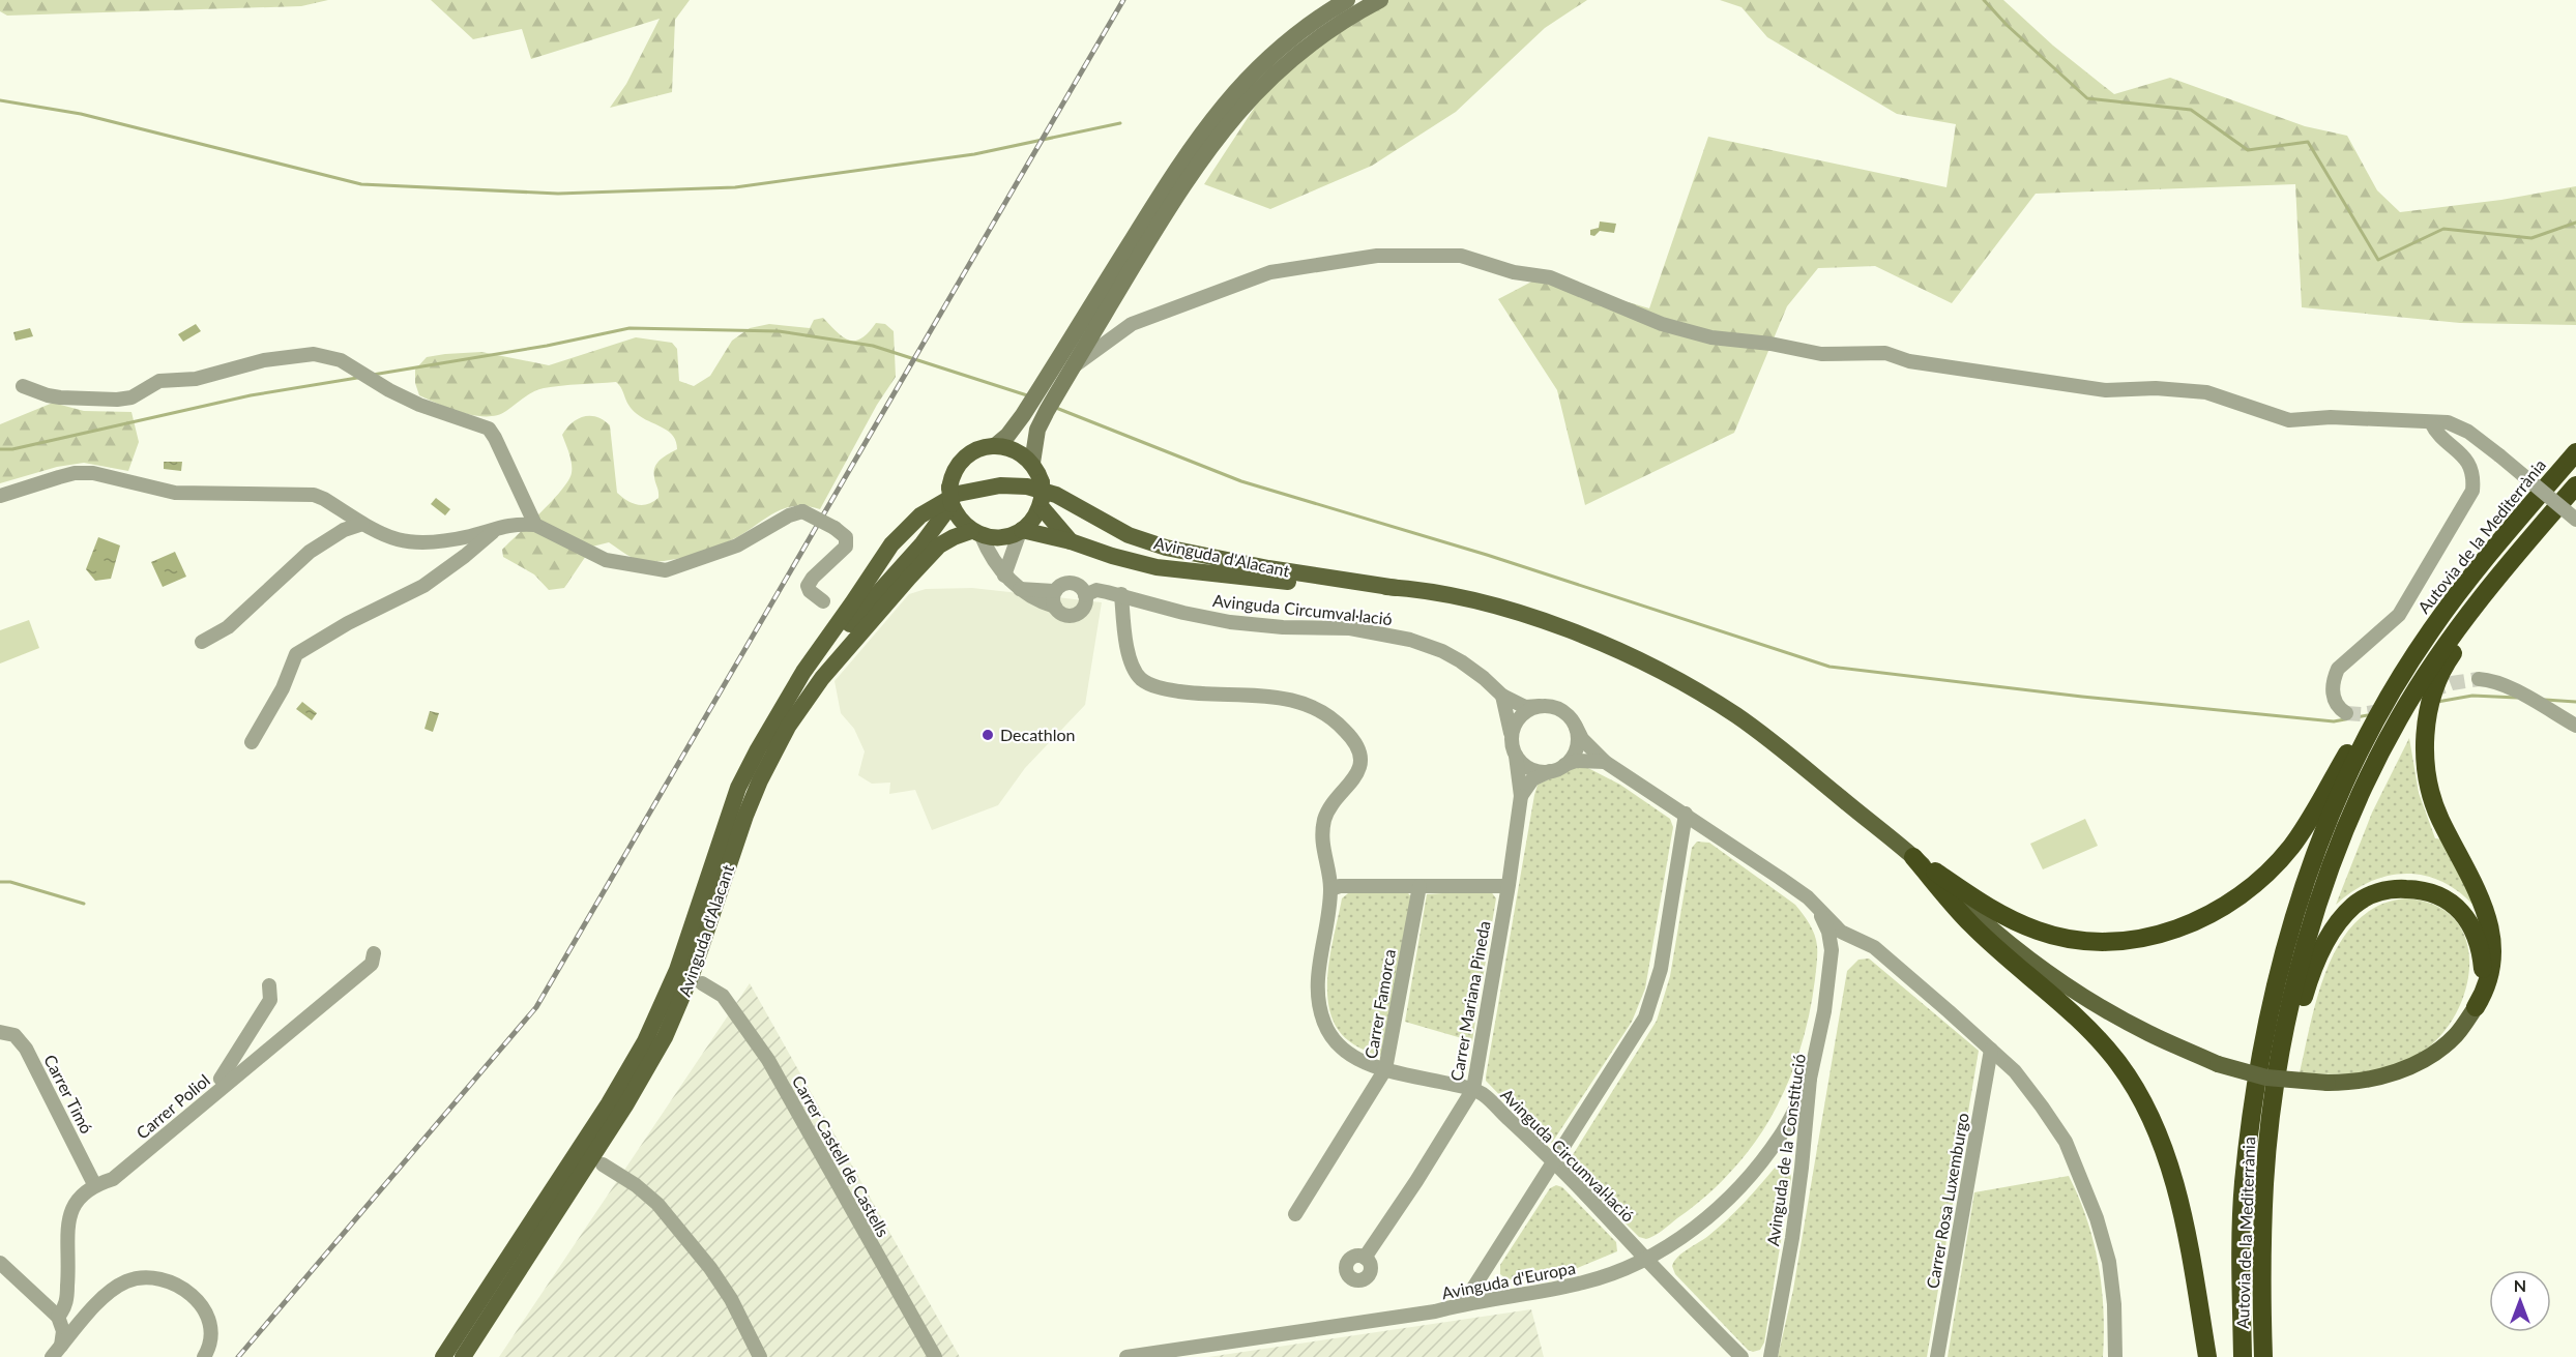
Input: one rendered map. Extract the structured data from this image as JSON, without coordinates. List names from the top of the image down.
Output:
{
  "streets": {
    "highway": ["Autovia de la Mediterrània"],
    "main road": ["Avinguda d'Alacant"],
    "street": [
      "Avinguda Circumval·lació",
      "Carrer Mariana Pineda",
      "Carrer Famorca",
      "Carrer Timó",
      "Carrer Poliol",
      "Avinguda de la Constitució",
      "Carrer Castell de Castells",
      "Carrer Rosa Luxemburgo",
      "Avinguda d'Europa"
    ]
  },
  "crossings": [
    ["Avinguda Circumval·lació", "Carrer Mariana Pineda"],
    ["Avinguda Circumval·lació", "Carrer Famorca"],
    ["Avinguda Circumval·lació", "Avinguda d'Europa"],
    ["Carrer Timó", "Carrer Poliol"],
    ["Avinguda de la Constitució", "Avinguda d'Europa"]
  ],
  "places": ["Decathlon"],
  "north": "top"
}
